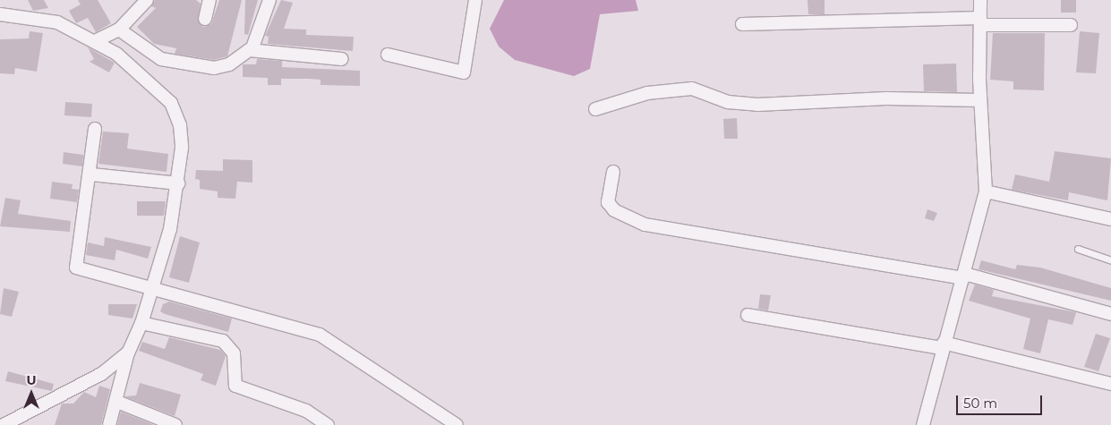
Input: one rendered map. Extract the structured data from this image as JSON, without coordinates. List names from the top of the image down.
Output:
{
  "scale_bar": "50 m",
  "north": "top"
}
